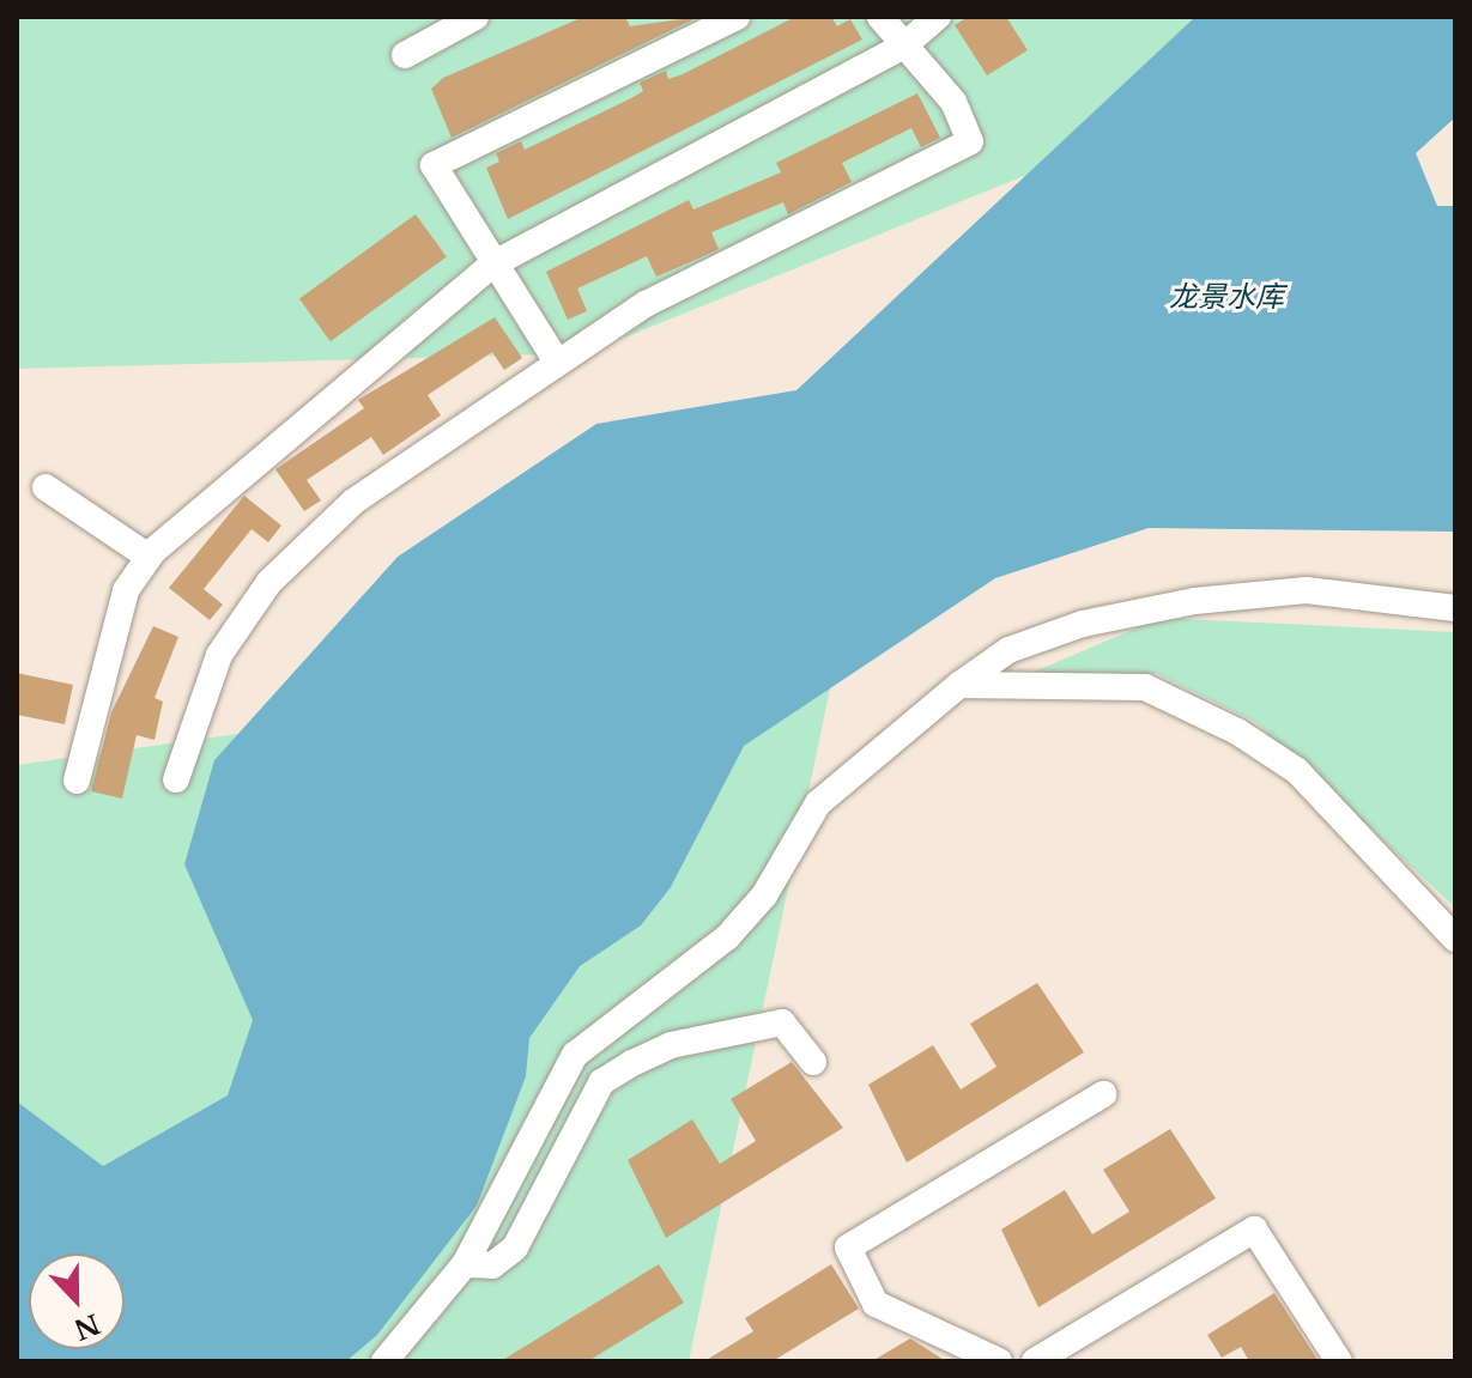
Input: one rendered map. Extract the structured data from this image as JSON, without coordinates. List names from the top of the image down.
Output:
{
  "water": ["龙景水库"],
  "north": "bottom"
}
